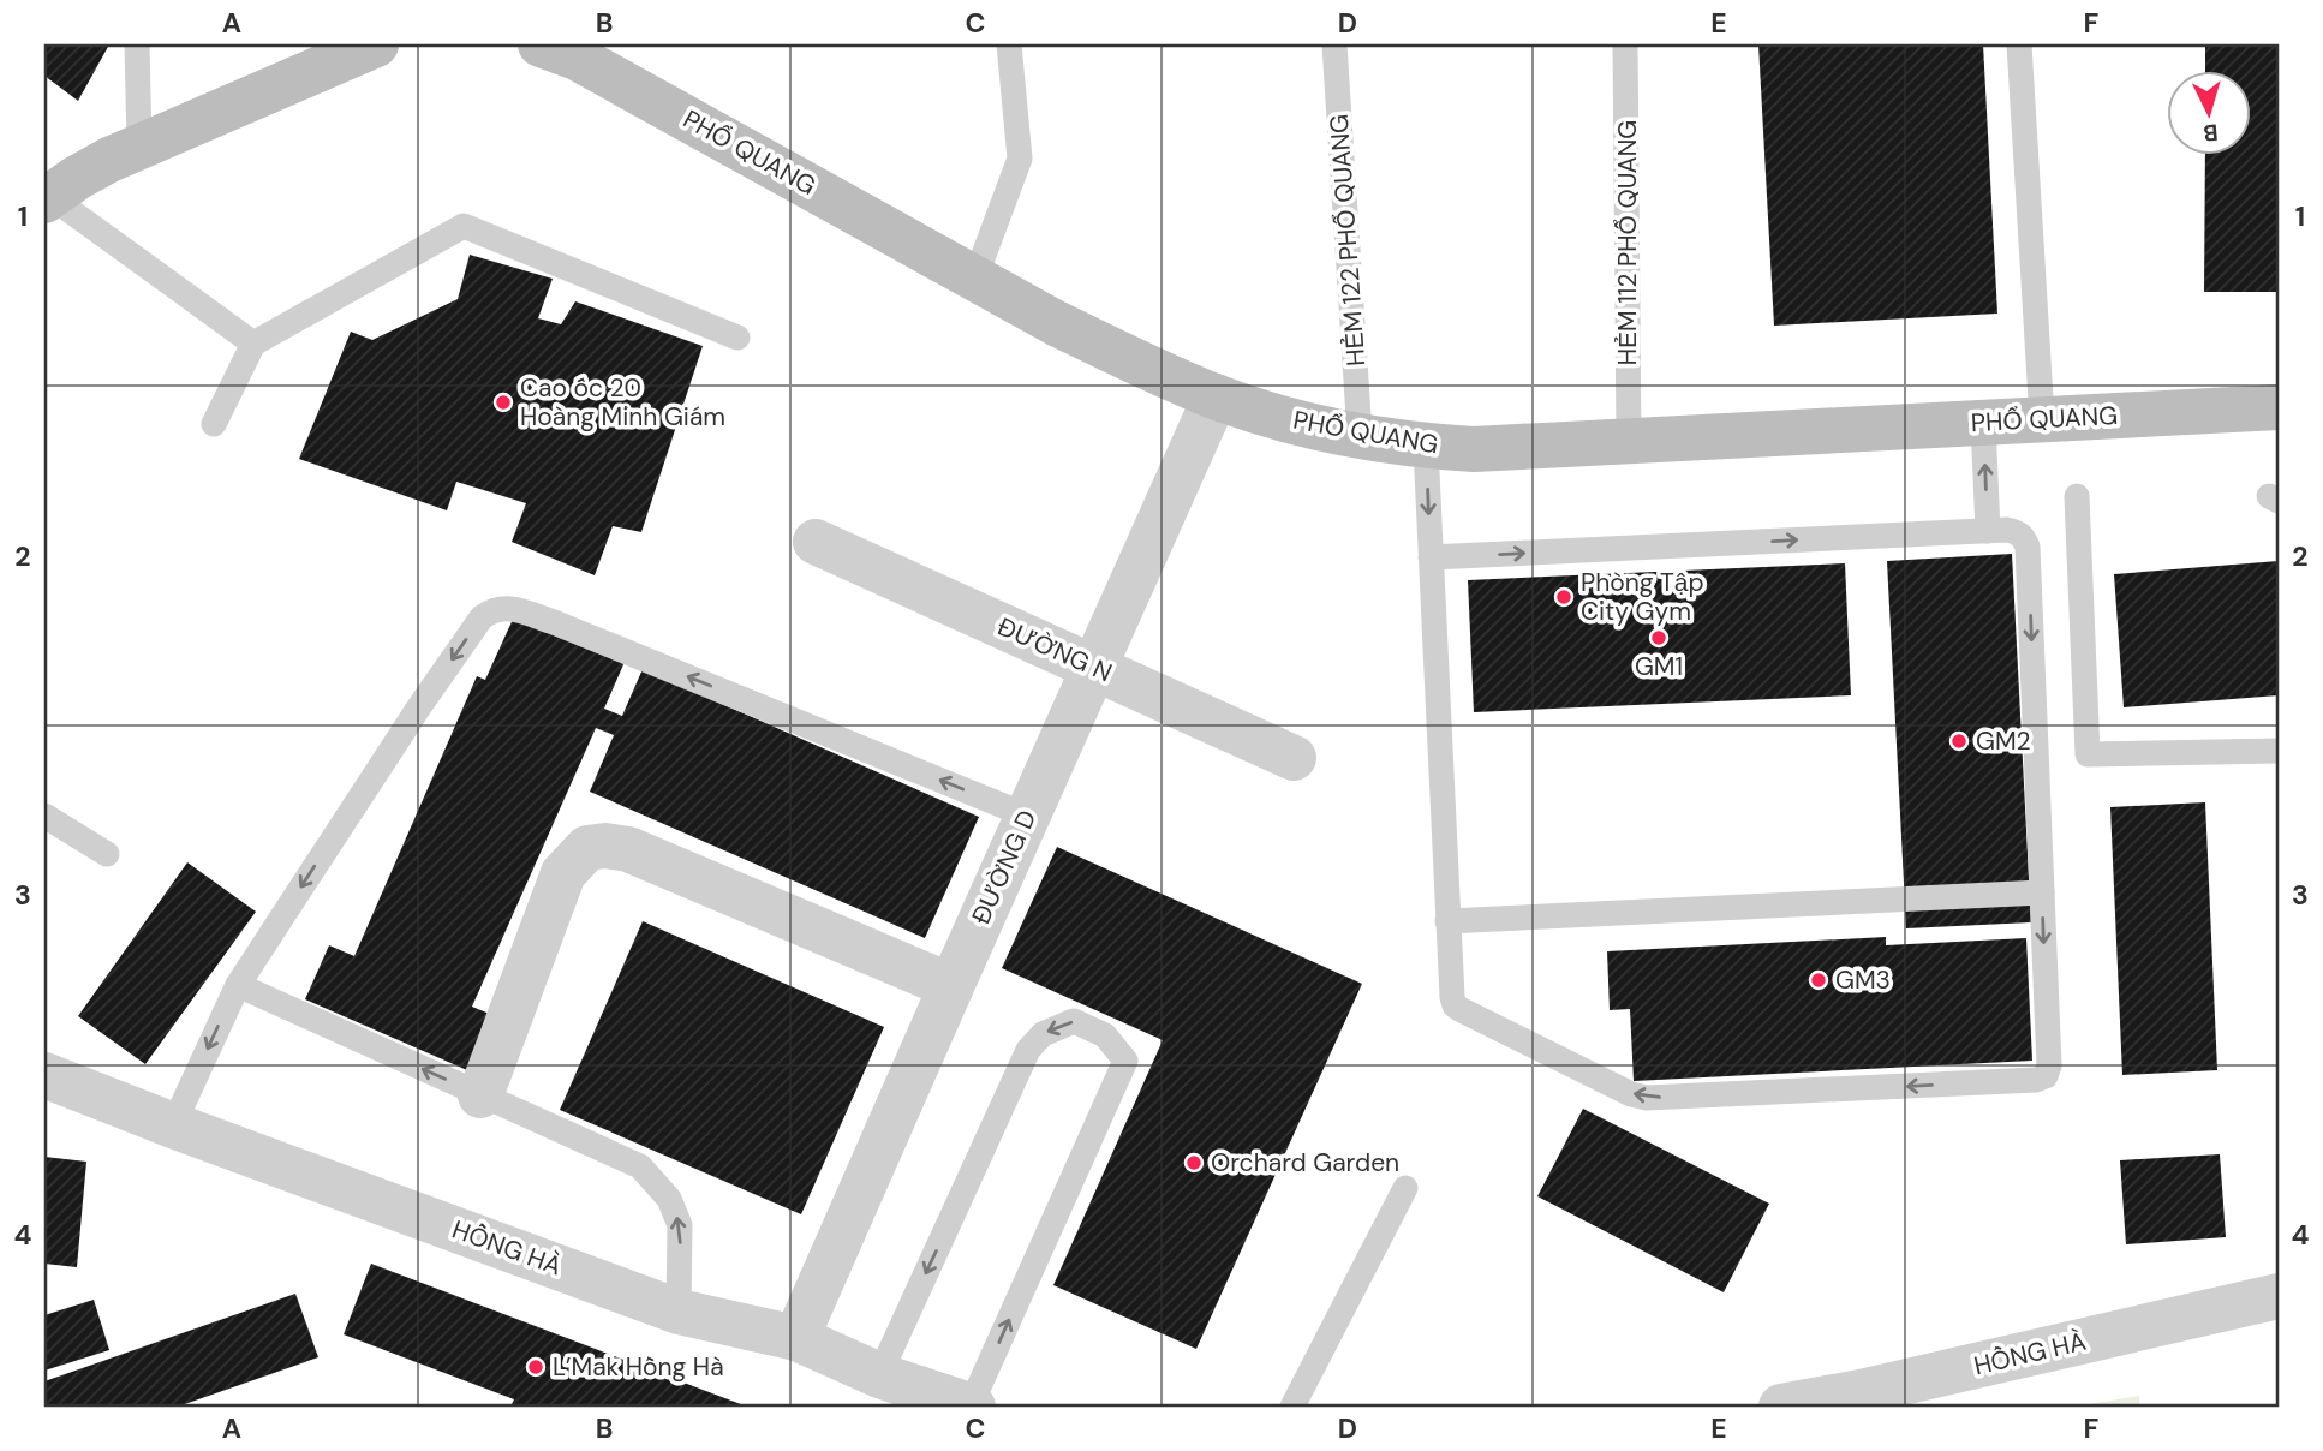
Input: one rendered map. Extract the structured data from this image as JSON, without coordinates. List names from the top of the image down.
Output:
{
  "streets": {
    "main road": ["PHỔ QUANG"],
    "street": ["ĐƯỜNG N", "ĐƯỜNG D", "HỒNG HÀ"],
    "lane": ["HẺM 122 PHỔ QUANG", "HẺM 112 PHỔ QUANG"]
  },
  "crossings": [
    ["PHỔ QUANG", "HẺM 122 PHỔ QUANG"],
    ["PHỔ QUANG", "HẺM 112 PHỔ QUANG"],
    ["PHỔ QUANG", "ĐƯỜNG D"],
    ["ĐƯỜNG N", "ĐƯỜNG D"],
    ["ĐƯỜNG D", "HỒNG HÀ"]
  ],
  "places": [
    "Cao ốc 20 Hoàng Minh Giám",
    "Phòng Tập City Gym",
    "GM1",
    "GM2",
    "GM3",
    "Orchard Garden",
    "L’Mak Hồng Hà"
  ],
  "north": "bottom",
  "grid": {
    "columns": [
      "A",
      "B",
      "C",
      "D",
      "E",
      "F"
    ],
    "rows": [
      "1",
      "2",
      "3",
      "4"
    ]
  }
}
